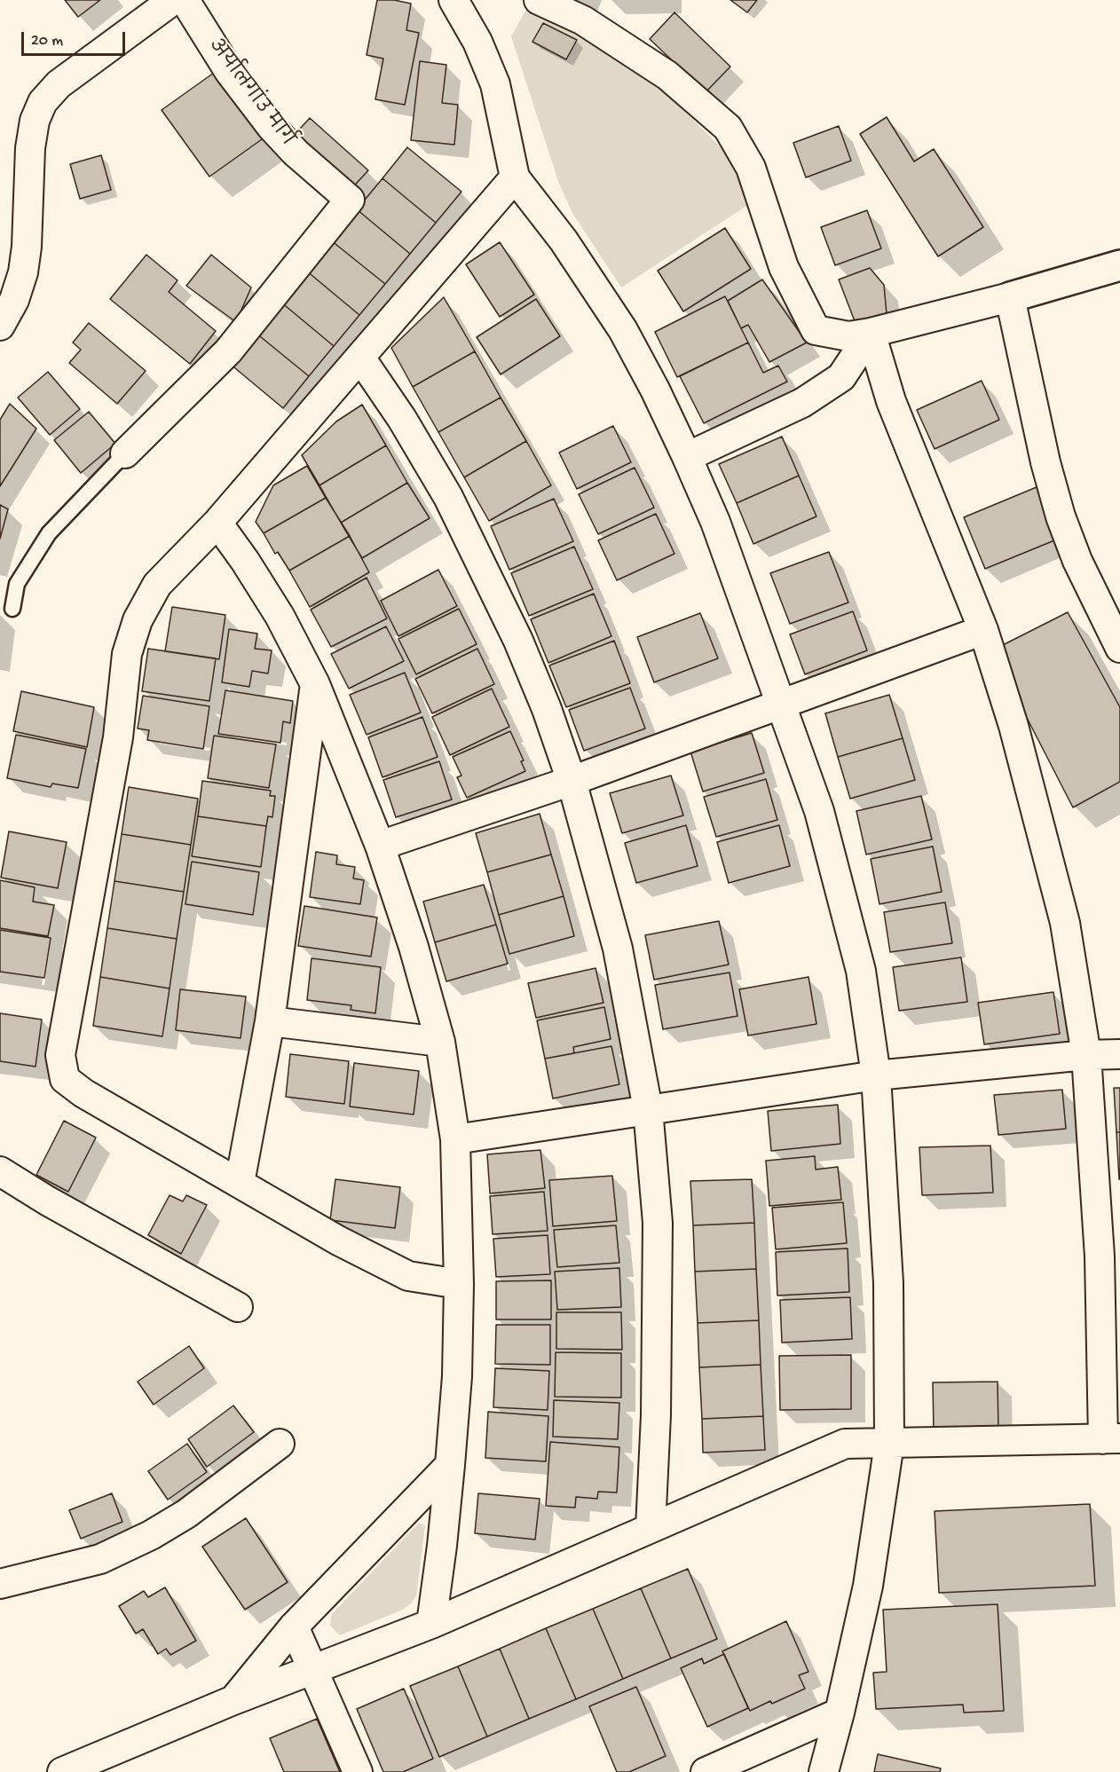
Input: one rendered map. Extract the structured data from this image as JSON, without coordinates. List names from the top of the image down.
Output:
{
  "streets": {
    "street": ["अर्यालगांउ मार्ग"]
  },
  "scale_bar": "20 m"
}
